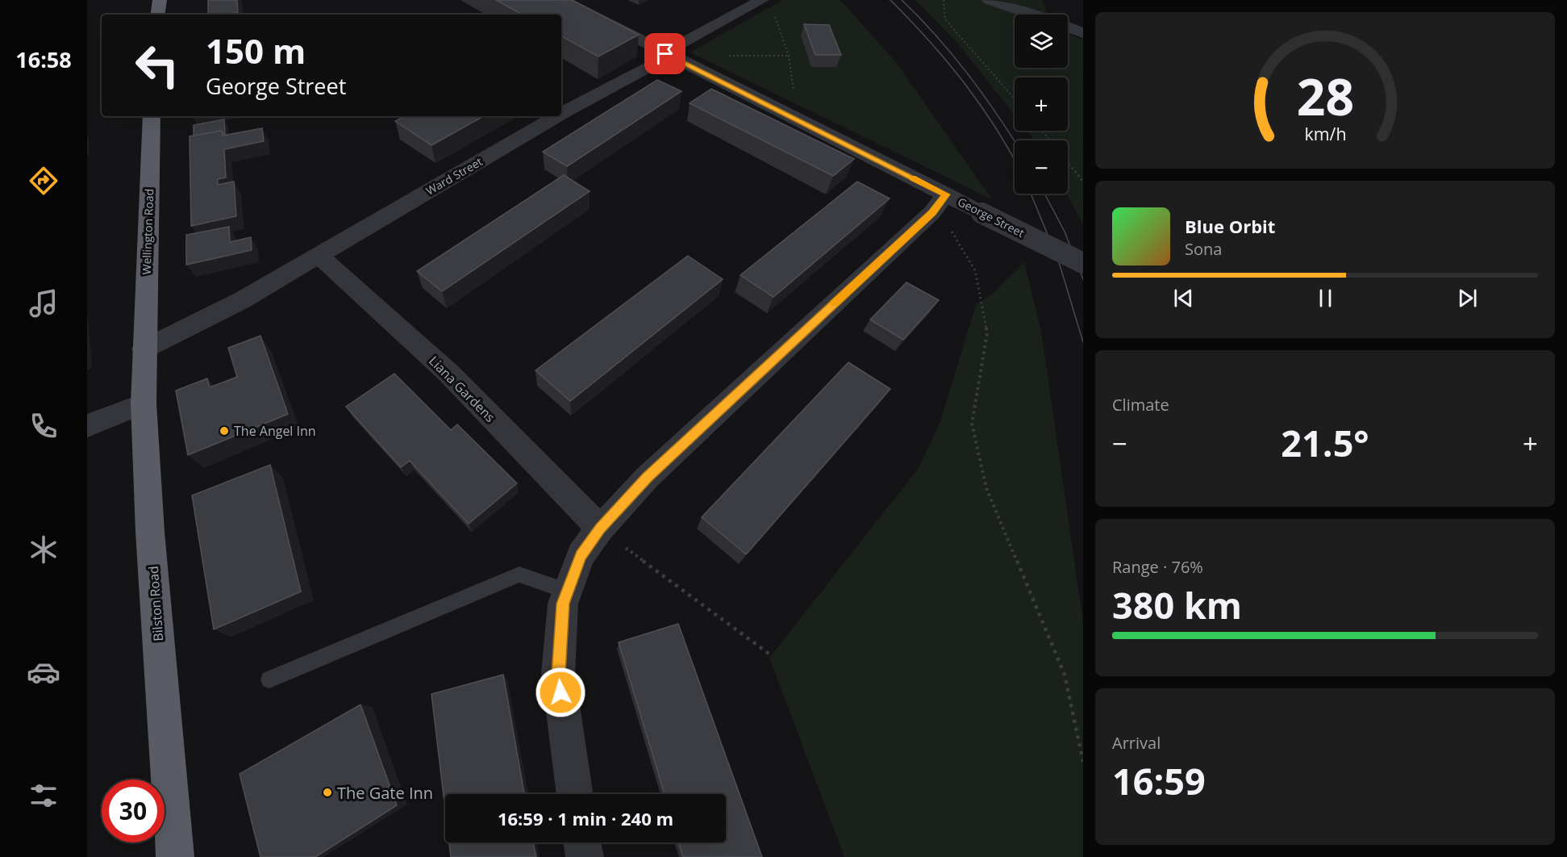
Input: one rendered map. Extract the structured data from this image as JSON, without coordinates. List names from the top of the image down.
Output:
{
  "streets": {
    "highway": ["Wellington Road", "Bilston Road"],
    "street": ["Ward Street", "George Street", "Liana Gardens"]
  },
  "crossings": [
    ["Ward Street", "George Street"],
    ["Ward Street", "Wellington Road"],
    ["Ward Street", "Liana Gardens"],
    ["Ward Street", "Bilston Road"],
    ["Wellington Road", "Bilston Road"]
  ],
  "places": ["The Angel Inn", "The Gate Inn"],
  "page": {
    "tabs": "16:58",
    "map_buttons": ["+", "−"],
    "turn": ["150 m", "George Street"],
    "song": ["Blue Orbit", "Sona"],
    "tile": [
      "Climate",
      ["Range · 76%", "380 km"],
      ["Arrival", "16:59"]
    ],
    "heat": ["−", "21.5°", "+"],
    "limit": "30",
    "trip": "16:59 · 1 min · 240 m",
    "gauge": ["28", "km/h"]
  }
}
